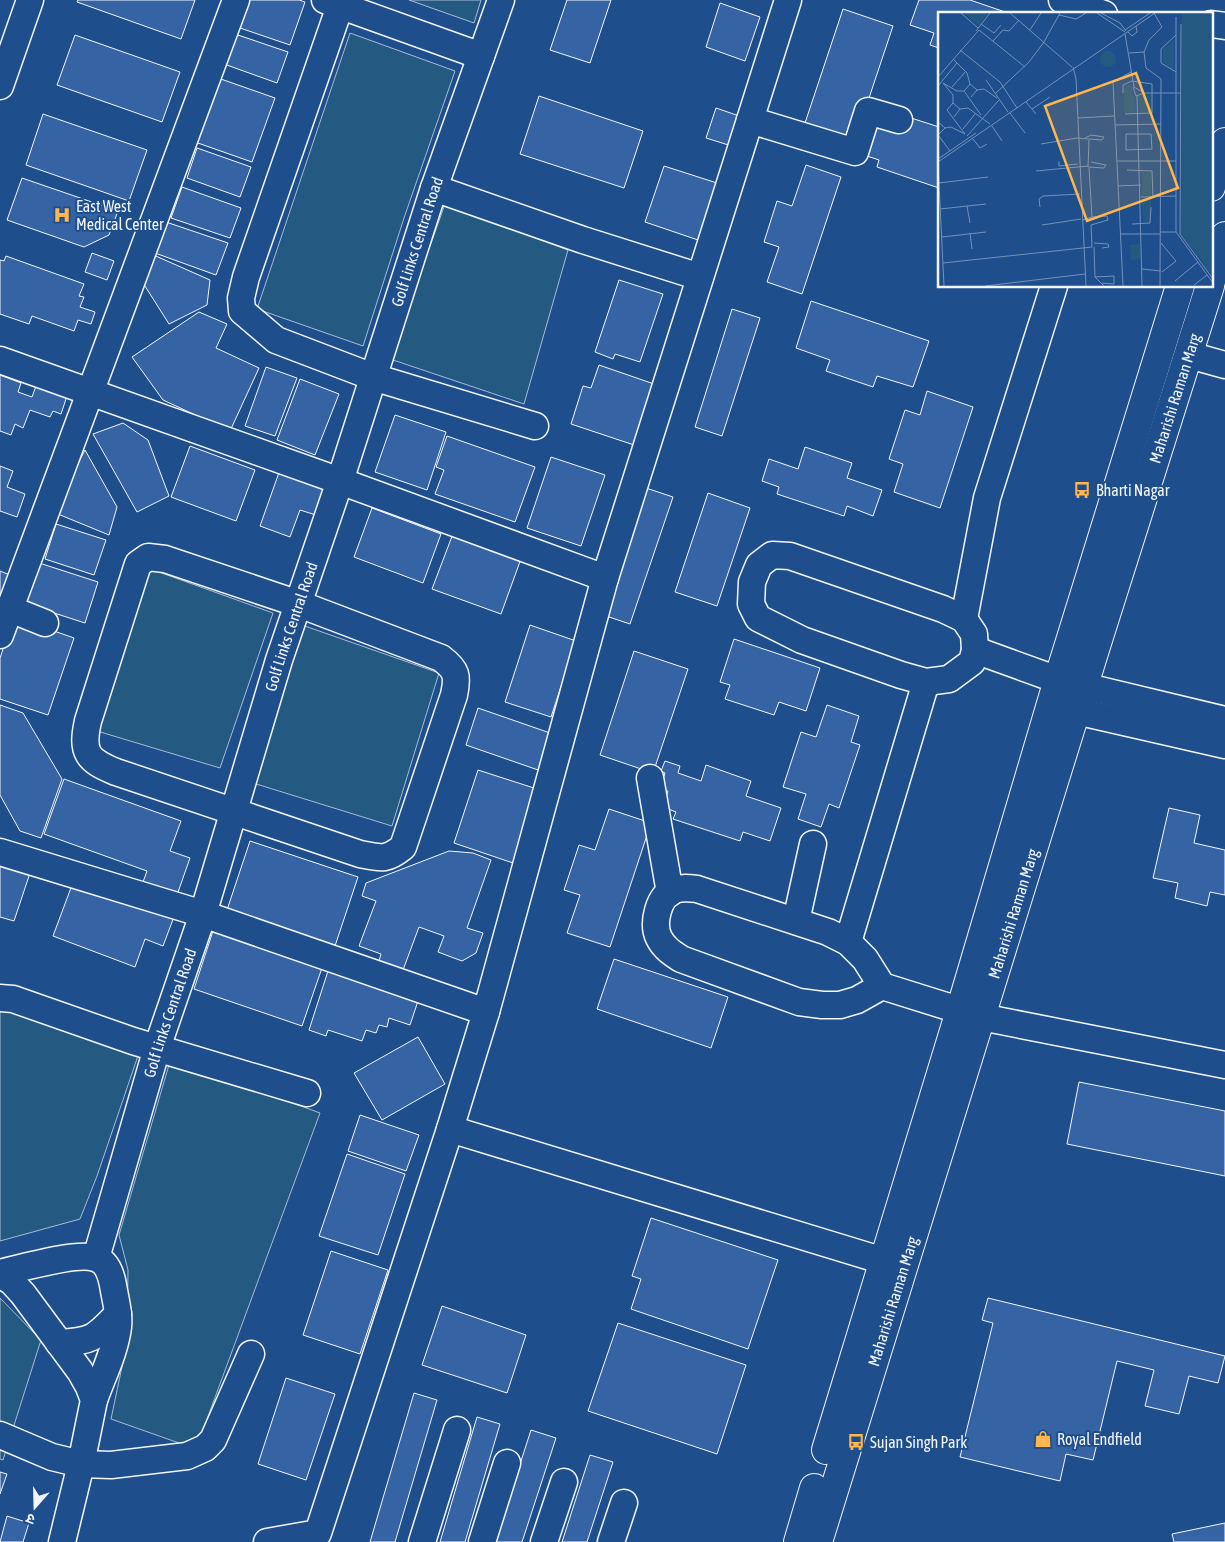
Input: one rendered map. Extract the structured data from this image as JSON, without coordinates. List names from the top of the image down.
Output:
{
  "streets": {
    "main road": ["Maharishi Raman Marg"],
    "street": ["Golf Links Central Road"]
  },
  "places": {
    "hospital": ["East West Medical Center"],
    "bus stop": ["Bharti Nagar", "Sujan Singh Park"],
    "shop": ["Royal Endfield"]
  },
  "north": "bottom"
}
